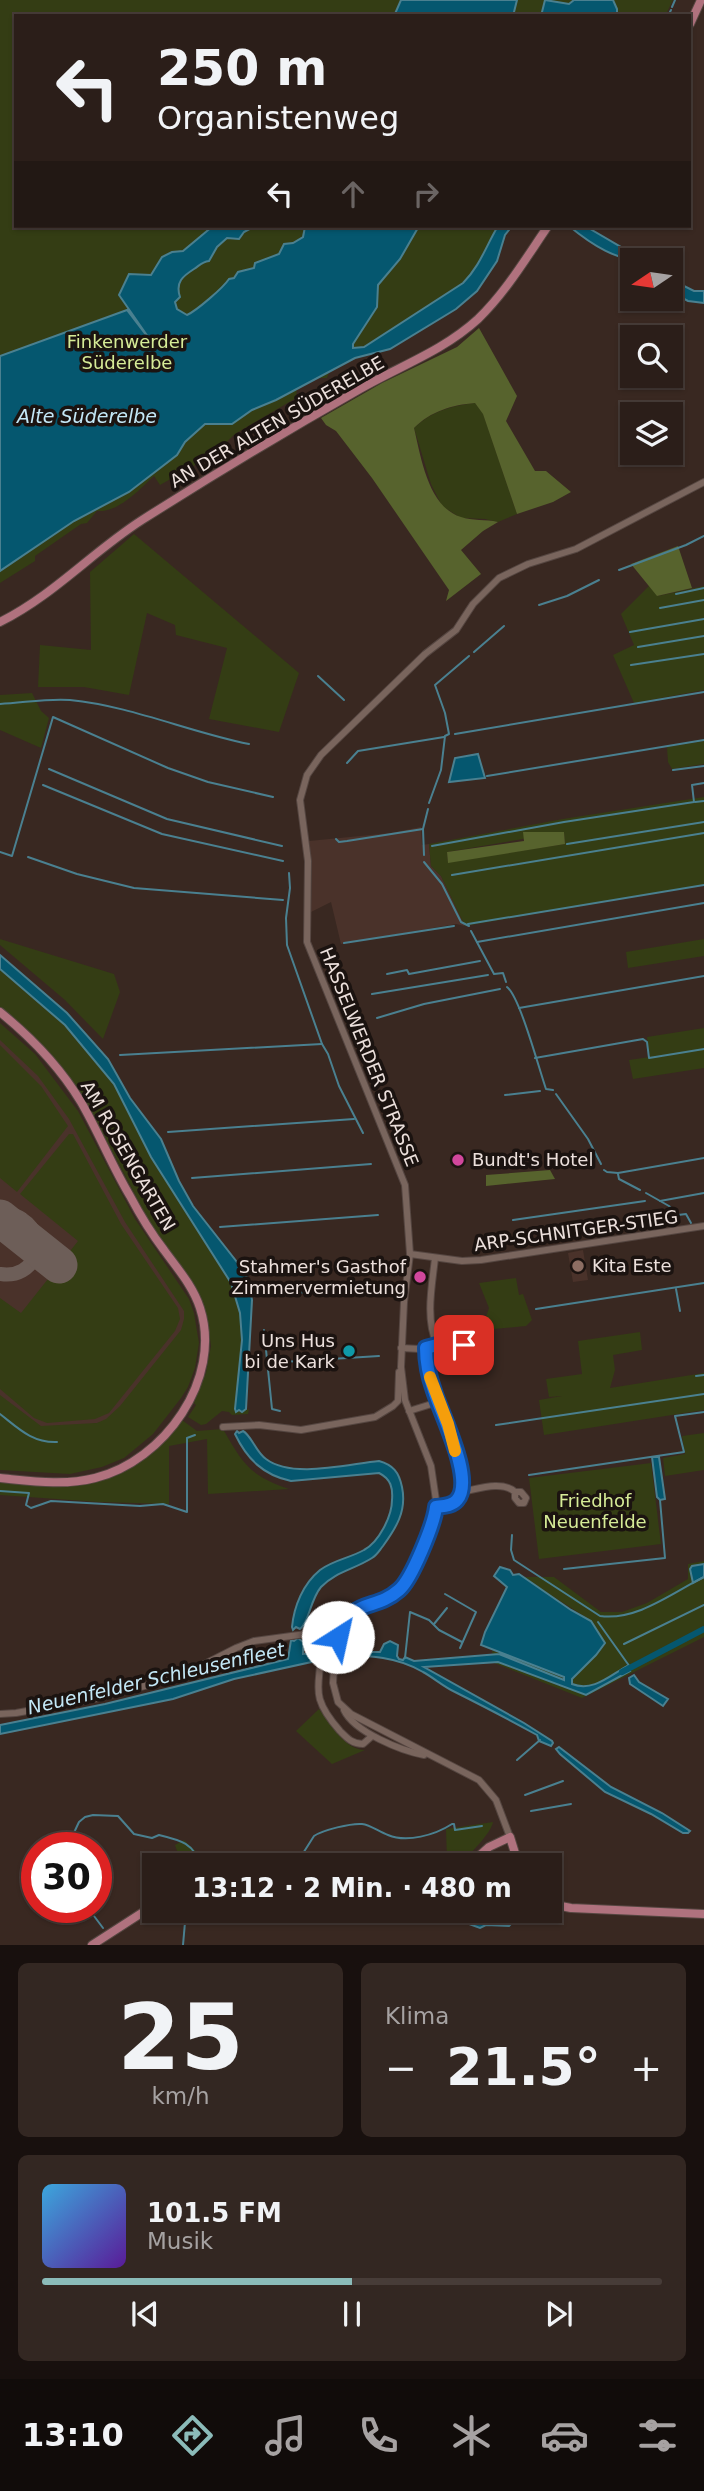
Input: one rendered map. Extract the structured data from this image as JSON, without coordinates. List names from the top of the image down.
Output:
{
  "streets": {
    "main road": ["AN DER ALTEN SÜDERELBE", "AM ROSENGARTEN"],
    "street": ["HASSELWERDER STRASSE", "ARP-SCHNITGER-STIEG"]
  },
  "crossings": [
    ["HASSELWERDER STRASSE", "ARP-SCHNITGER-STIEG"]
  ],
  "water": ["Alte Süderelbe", "Neuenfelder Schleusenfleet"],
  "parks": ["Finkenwerder Süderelbe", "Friedhof Neuenfelde"],
  "places": [
    "Bundt's Hotel",
    "Kita Este",
    "Stahmer's Gasthof Zimmervermietung",
    "Uns Hus bi de Kark"
  ],
  "north": "left",
  "page": {
    "turn": ["250 m", "Organistenweg"],
    "limit": "30",
    "trip": "13:12 · 2 Min. · 480 m",
    "tile": [
      ["25", "km/h"],
      "Klima"
    ],
    "heat": ["−", "21.5°", "+"],
    "song": ["101.5 FM", "Musik"],
    "tabs": "13:10"
  }
}
